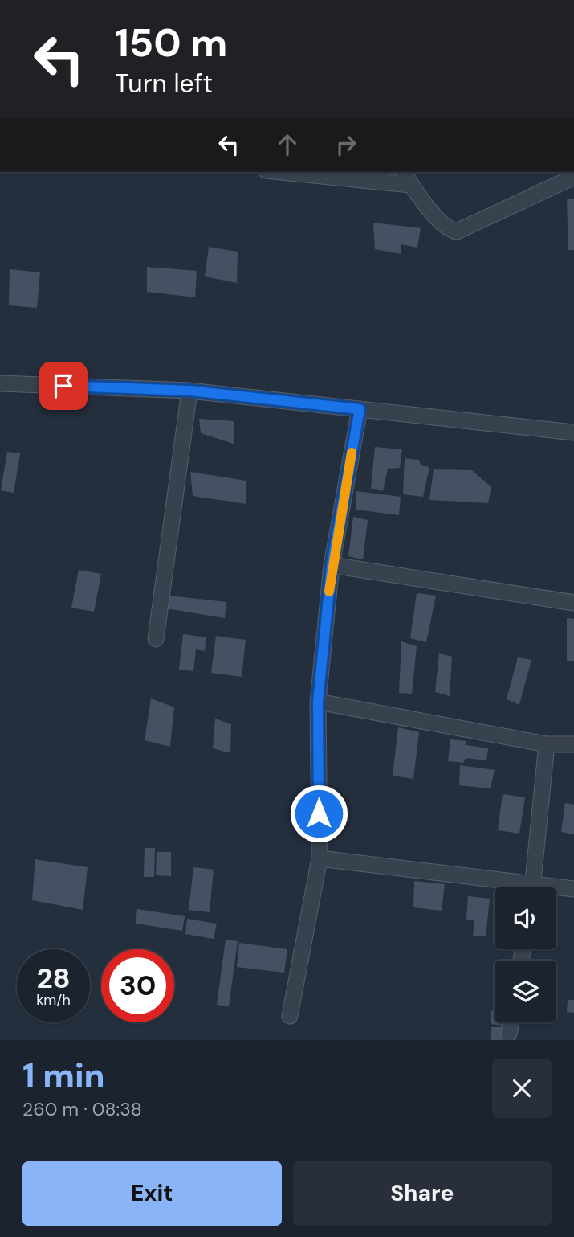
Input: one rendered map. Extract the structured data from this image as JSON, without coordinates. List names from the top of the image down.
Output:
{
  "page": {
    "turn": ["150 m", "Turn left"],
    "speed": "28 km/h",
    "limit": "30",
    "heading": ["1 min", "260 m · 08:38"],
    "buttons": ["Exit", "Share"]
  }
}
